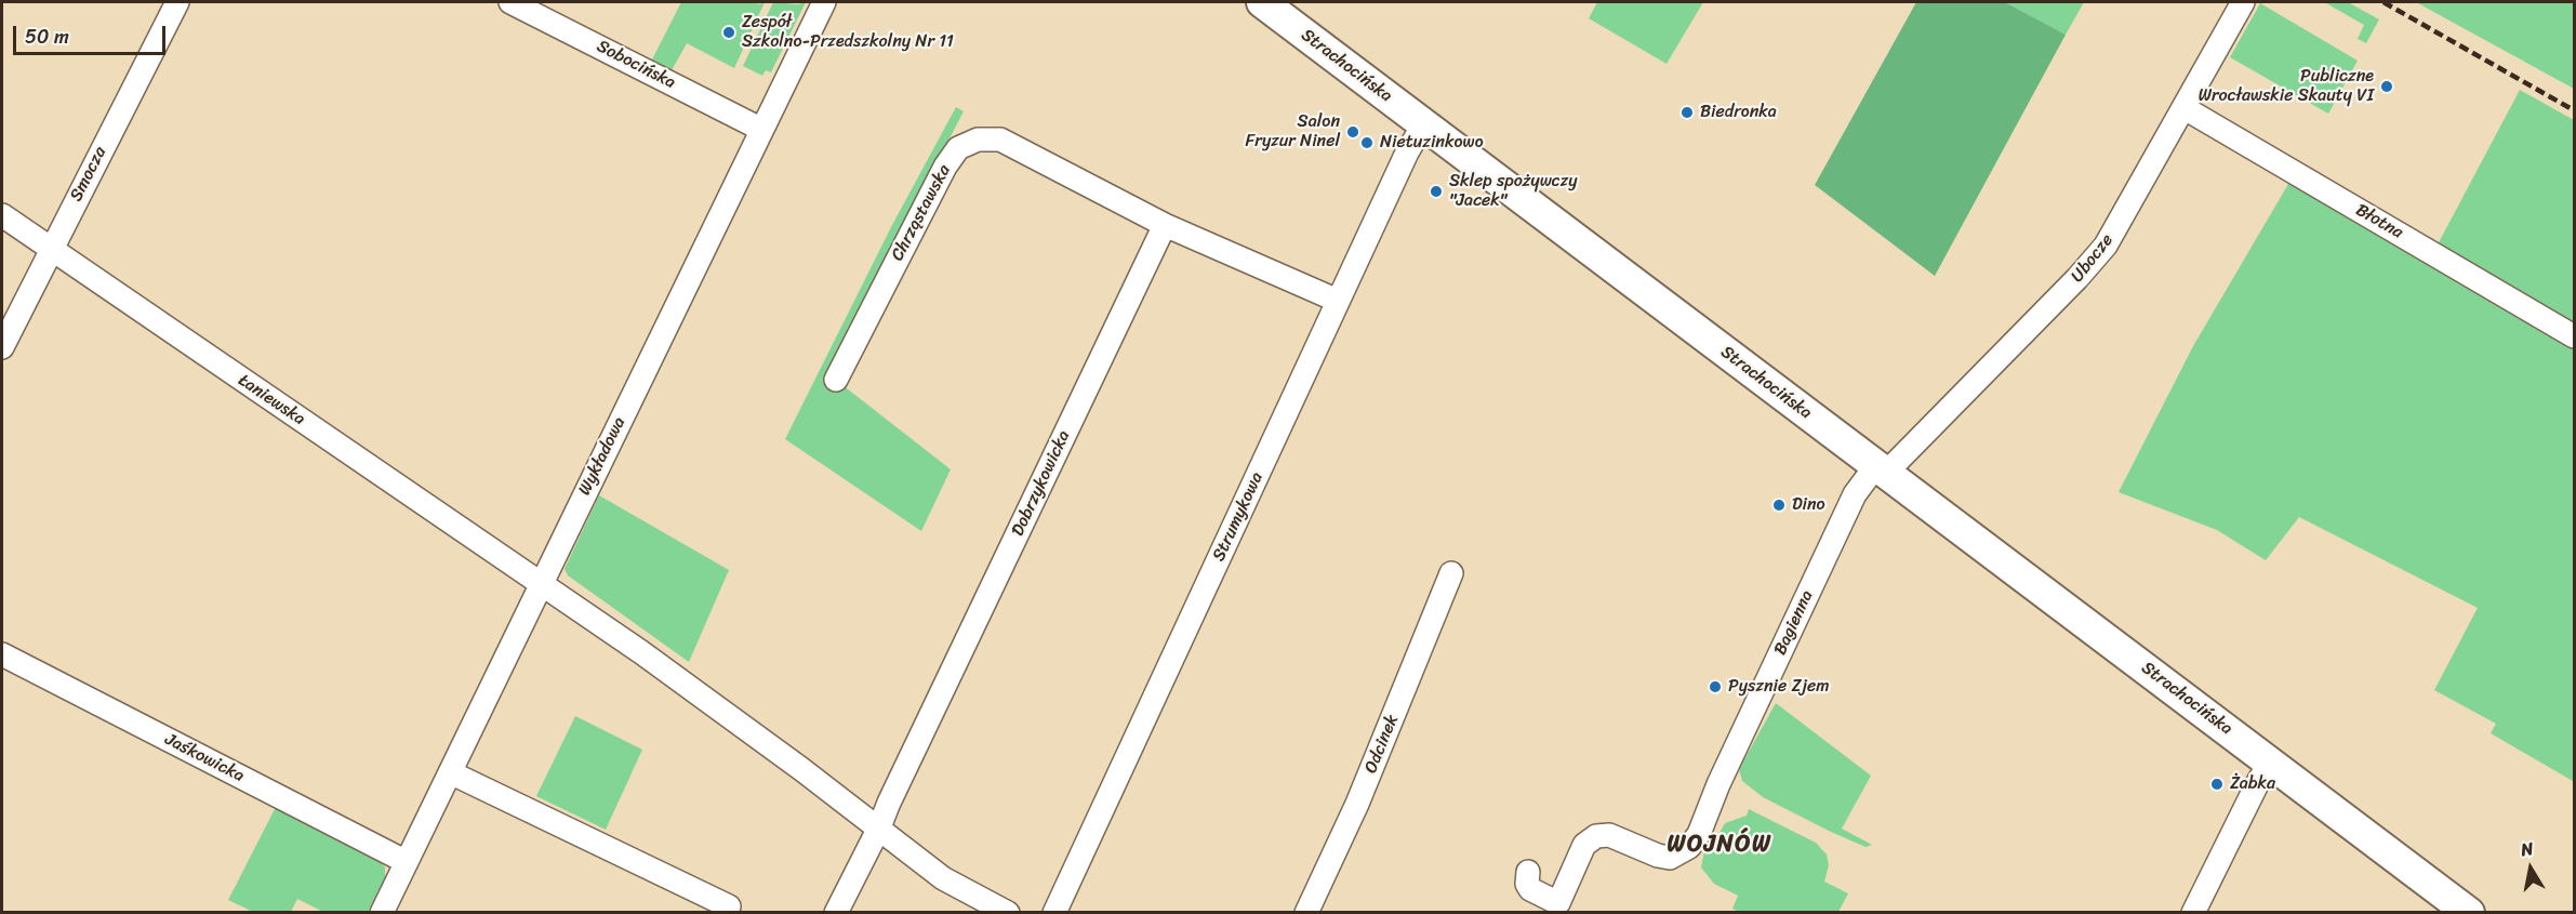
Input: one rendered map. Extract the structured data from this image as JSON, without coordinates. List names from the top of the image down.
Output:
{
  "streets": {
    "main road": ["Strachocińska"],
    "street": [
      "Sobocińska",
      "Smocza",
      "Chrząstawska",
      "Błotna",
      "Ubocze",
      "Łaniewska",
      "Wykładowa",
      "Dobrzykowicka",
      "Strumykowa",
      "Bagienna",
      "Odcinek",
      "Jaśkowicka"
    ]
  },
  "crossings": [
    ["Sobocińska", "Wykładowa"],
    ["Strachocińska", "Ubocze"],
    ["Strachocińska", "Strumykowa"],
    ["Strachocińska", "Bagienna"],
    ["Smocza", "Łaniewska"],
    ["Chrząstawska", "Dobrzykowicka"],
    ["Błotna", "Ubocze"],
    ["Ubocze", "Bagienna"],
    ["Łaniewska", "Wykładowa"],
    ["Łaniewska", "Dobrzykowicka"],
    ["Wykładowa", "Jaśkowicka"]
  ],
  "districts": ["WOJNÓW"],
  "places": [
    "Zespół Szkolno-Przedszkolny Nr 11",
    "Publiczne Wrocławskie Skauty VI",
    "Biedronka",
    "Salon Fryzur Ninel",
    "Nietuzinkowo",
    "Sklep spożywczy \"Jacek\"",
    "Dino",
    "Pysznie Zjem",
    "Żabka"
  ],
  "scale_bar": "50 m",
  "north": "top"
}
